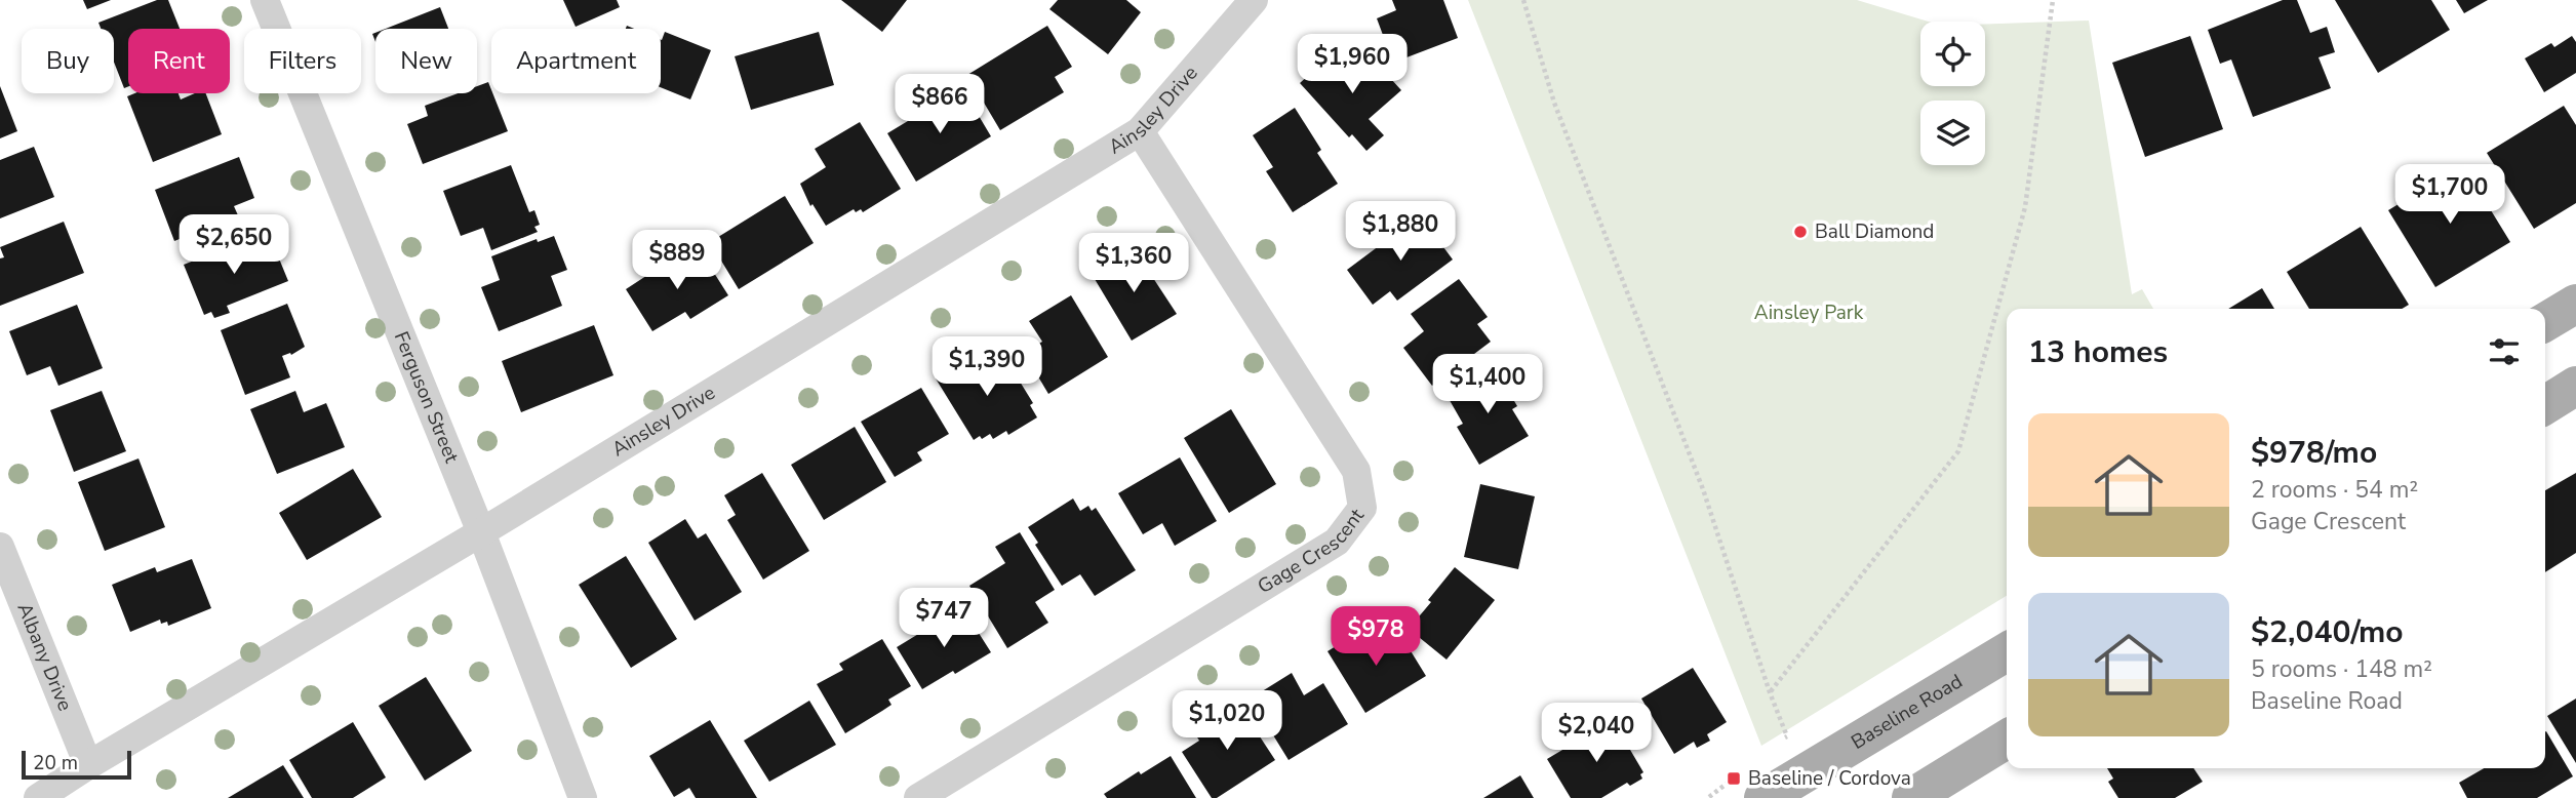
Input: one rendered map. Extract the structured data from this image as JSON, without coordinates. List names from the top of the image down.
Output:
{
  "streets": {
    "main road": ["Baseline Road"],
    "street": [
      "Ainsley Drive",
      "Ferguson Street",
      "Gage Crescent",
      "Albany Drive"
    ]
  },
  "crossings": [
    ["Ainsley Drive", "Ferguson Street"],
    ["Ainsley Drive", "Gage Crescent"],
    ["Ainsley Drive", "Albany Drive"]
  ],
  "parks": ["Ainsley Park"],
  "places": {
    "other": ["Ball Diamond"],
    "transit": ["Baseline / Cordova"]
  },
  "scale_bar": "20 m",
  "page": {
    "chip": [
      "Buy",
      "Rent",
      "Filters",
      "New",
      "Apartment"
    ],
    "price": [
      "$1,960",
      "$866",
      "$1,700",
      "$1,880",
      "$2,650",
      "$889",
      "$1,360",
      "$1,390",
      "$1,400",
      "$747",
      "$978",
      "$1,020",
      "$2,040"
    ],
    "heading": "13 homes",
    "list": [
      {
        "name": "$978/mo",
        "note": "2 rooms · 54 m² · Gage Crescent"
      },
      {
        "name": "$2,040/mo",
        "note": "5 rooms · 148 m² · Baseline Road"
      }
    ],
    "scale": "20 m"
  }
}
